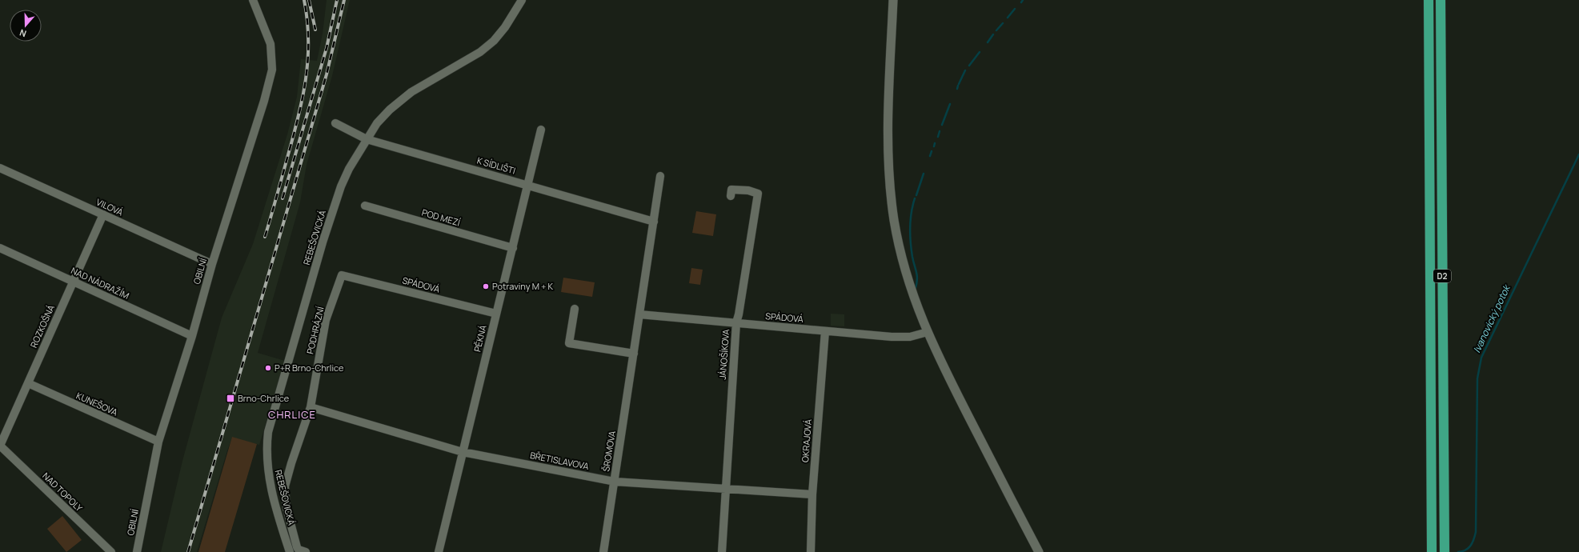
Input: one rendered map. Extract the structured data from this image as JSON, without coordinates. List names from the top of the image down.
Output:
{
  "streets": {
    "highway": ["D2"],
    "street": [
      "K SÍDLIŠTI",
      "VILOVÁ",
      "POD MEZÍ",
      "REBEŠOVICKÁ",
      "OBILNÍ",
      "NAD NÁDRAŽÍM",
      "SPÁDOVÁ",
      "ROZKOŠNÁ",
      "PODHRÁZNÍ",
      "PĚKNÁ",
      "JÁNOŠÍKOVA",
      "KUNEŠOVA",
      "OKRAJOVÁ",
      "ŠROMOVA",
      "BŘETISLAVOVA",
      "NAD TOPOLY"
    ]
  },
  "crossings": [
    ["K SÍDLIŠTI", "REBEŠOVICKÁ"],
    ["K SÍDLIŠTI", "PĚKNÁ"],
    ["K SÍDLIŠTI", "ŠROMOVA"],
    ["VILOVÁ", "OBILNÍ"],
    ["VILOVÁ", "ROZKOŠNÁ"],
    ["POD MEZÍ", "PĚKNÁ"],
    ["OBILNÍ", "NAD NÁDRAŽÍM"],
    ["OBILNÍ", "KUNEŠOVA"],
    ["NAD NÁDRAŽÍM", "ROZKOŠNÁ"],
    ["SPÁDOVÁ", "PODHRÁZNÍ"],
    ["SPÁDOVÁ", "PĚKNÁ"],
    ["SPÁDOVÁ", "JÁNOŠÍKOVA"],
    ["SPÁDOVÁ", "OKRAJOVÁ"],
    ["SPÁDOVÁ", "ŠROMOVA"],
    ["ROZKOŠNÁ", "KUNEŠOVA"],
    ["ROZKOŠNÁ", "NAD TOPOLY"],
    ["PODHRÁZNÍ", "BŘETISLAVOVA"],
    ["PĚKNÁ", "BŘETISLAVOVA"],
    ["JÁNOŠÍKOVA", "BŘETISLAVOVA"],
    ["OKRAJOVÁ", "BŘETISLAVOVA"],
    ["ŠROMOVA", "BŘETISLAVOVA"]
  ],
  "districts": ["CHRLICE"],
  "water": ["Ivanovický potok"],
  "places": {
    "other": ["Potraviny M + K", "P+R Brno-Chrlice"],
    "transit": ["Brno-Chrlice"]
  },
  "north": "bottom"
}
